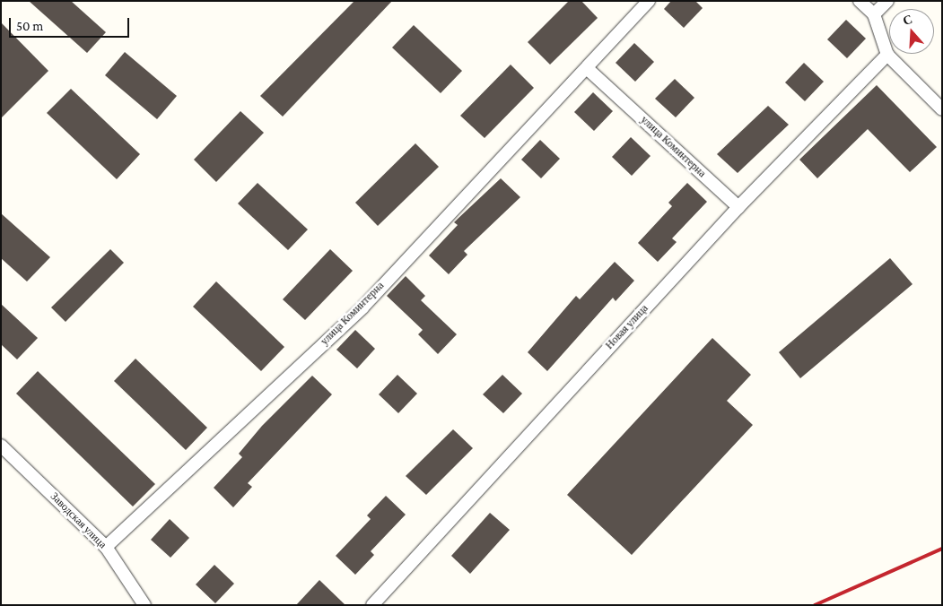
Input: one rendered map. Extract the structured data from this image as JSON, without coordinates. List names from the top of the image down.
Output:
{
  "streets": {
    "street": ["улица Коминтерна", "Новая улица", "Заводская улица"]
  },
  "crossings": [
    ["улица Коминтерна", "Новая улица"],
    ["улица Коминтерна", "Заводская улица"]
  ],
  "scale_bar": "50 m",
  "north": "top"
}
